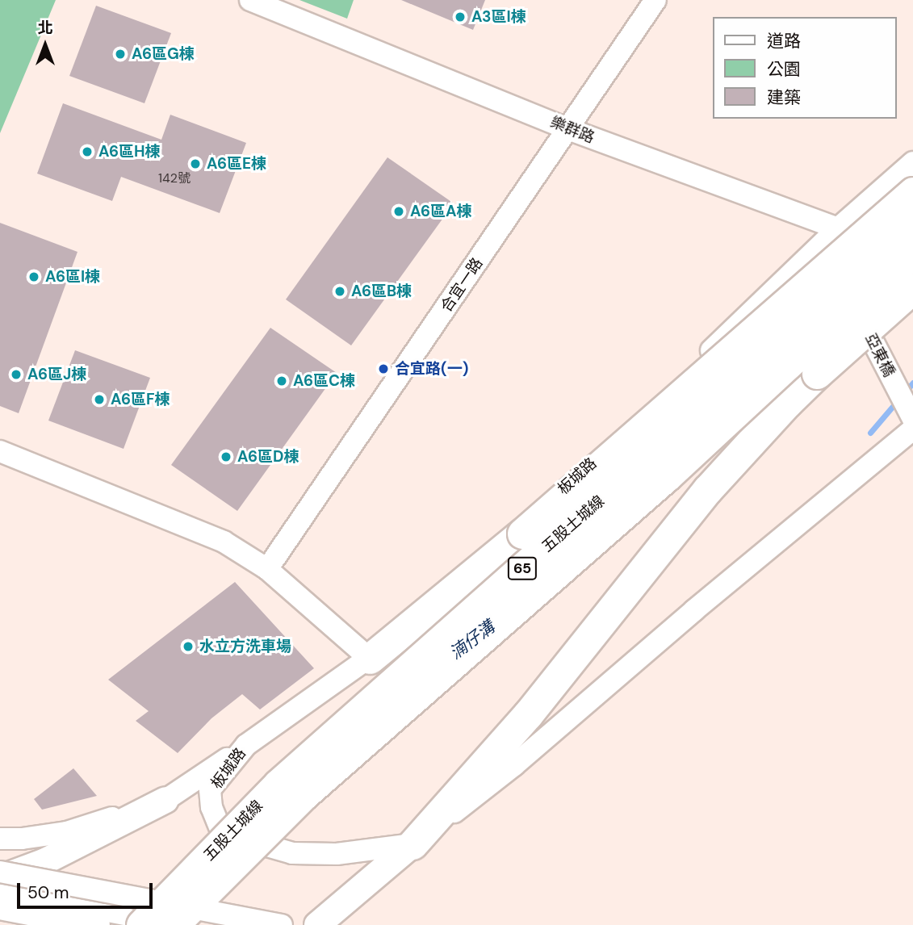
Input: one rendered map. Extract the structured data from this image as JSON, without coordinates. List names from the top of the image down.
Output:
{
  "streets": {
    "highway": ["五股土城線", "65"],
    "street": [
      "樂群路",
      "合宜一路",
      "亞東橋",
      "板城路"
    ]
  },
  "crossings": [
    ["樂群路", "合宜一路"],
    ["樂群路", "亞東橋"],
    ["樂群路", "板城路"],
    ["亞東橋", "板城路"]
  ],
  "water": ["湳仔溝"],
  "places": [
    "A3區I棟",
    "A6區G棟",
    "A6區H棟",
    "A6區E棟",
    "A6區A棟",
    "A6區I棟",
    "A6區B棟",
    "合宜路(一)",
    "A6區J棟",
    "A6區C棟",
    "A6區F棟",
    "A6區D棟",
    "水立方洗車場"
  ],
  "house_numbers": ["142號"],
  "legend": ["道路", "公園", "建築"],
  "scale_bar": "50 m",
  "north": "top"
}
